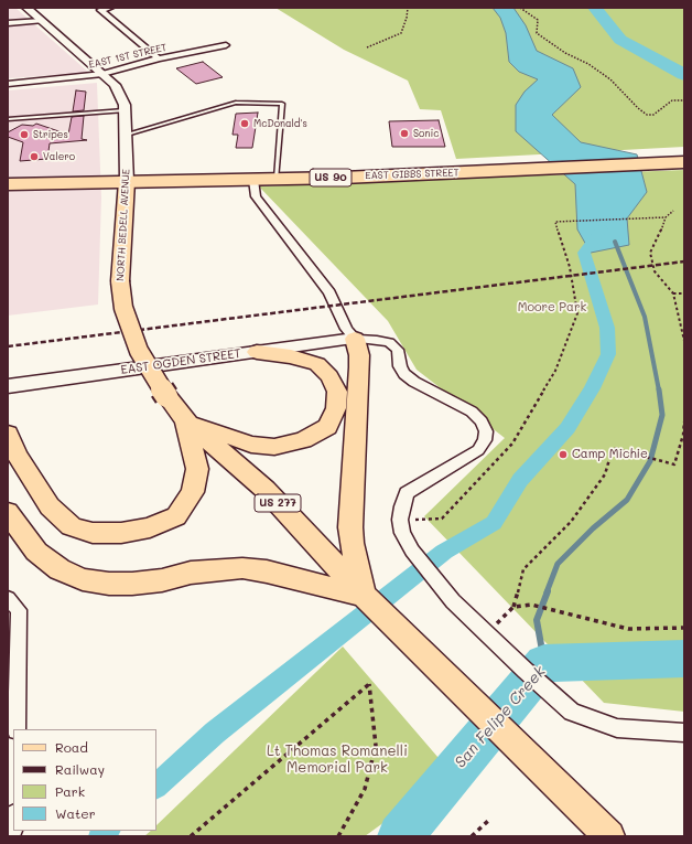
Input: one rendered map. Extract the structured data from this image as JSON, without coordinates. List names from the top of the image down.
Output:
{
  "streets": {
    "highway": ["EAST GIBBS STREET", "US 90"],
    "main road": ["NORTH BEDELL AVENUE", "EAST OGDEN STREET", "US 277"],
    "street": ["EAST 1ST STREET"]
  },
  "crossings": [
    ["EAST 1ST STREET", "NORTH BEDELL AVENUE"],
    ["EAST GIBBS STREET", "NORTH BEDELL AVENUE"],
    ["NORTH BEDELL AVENUE", "US 277"]
  ],
  "water": ["San Felipe Creek"],
  "parks": ["Moore Park", "Lt Thomas Romanelli Memorial Park"],
  "places": [
    "McDonald's",
    "Sonic",
    "Stripes",
    "Valero",
    "Camp Michie"
  ],
  "legend": [
    "Road",
    "Railway",
    "Park",
    "Water"
  ]
}
